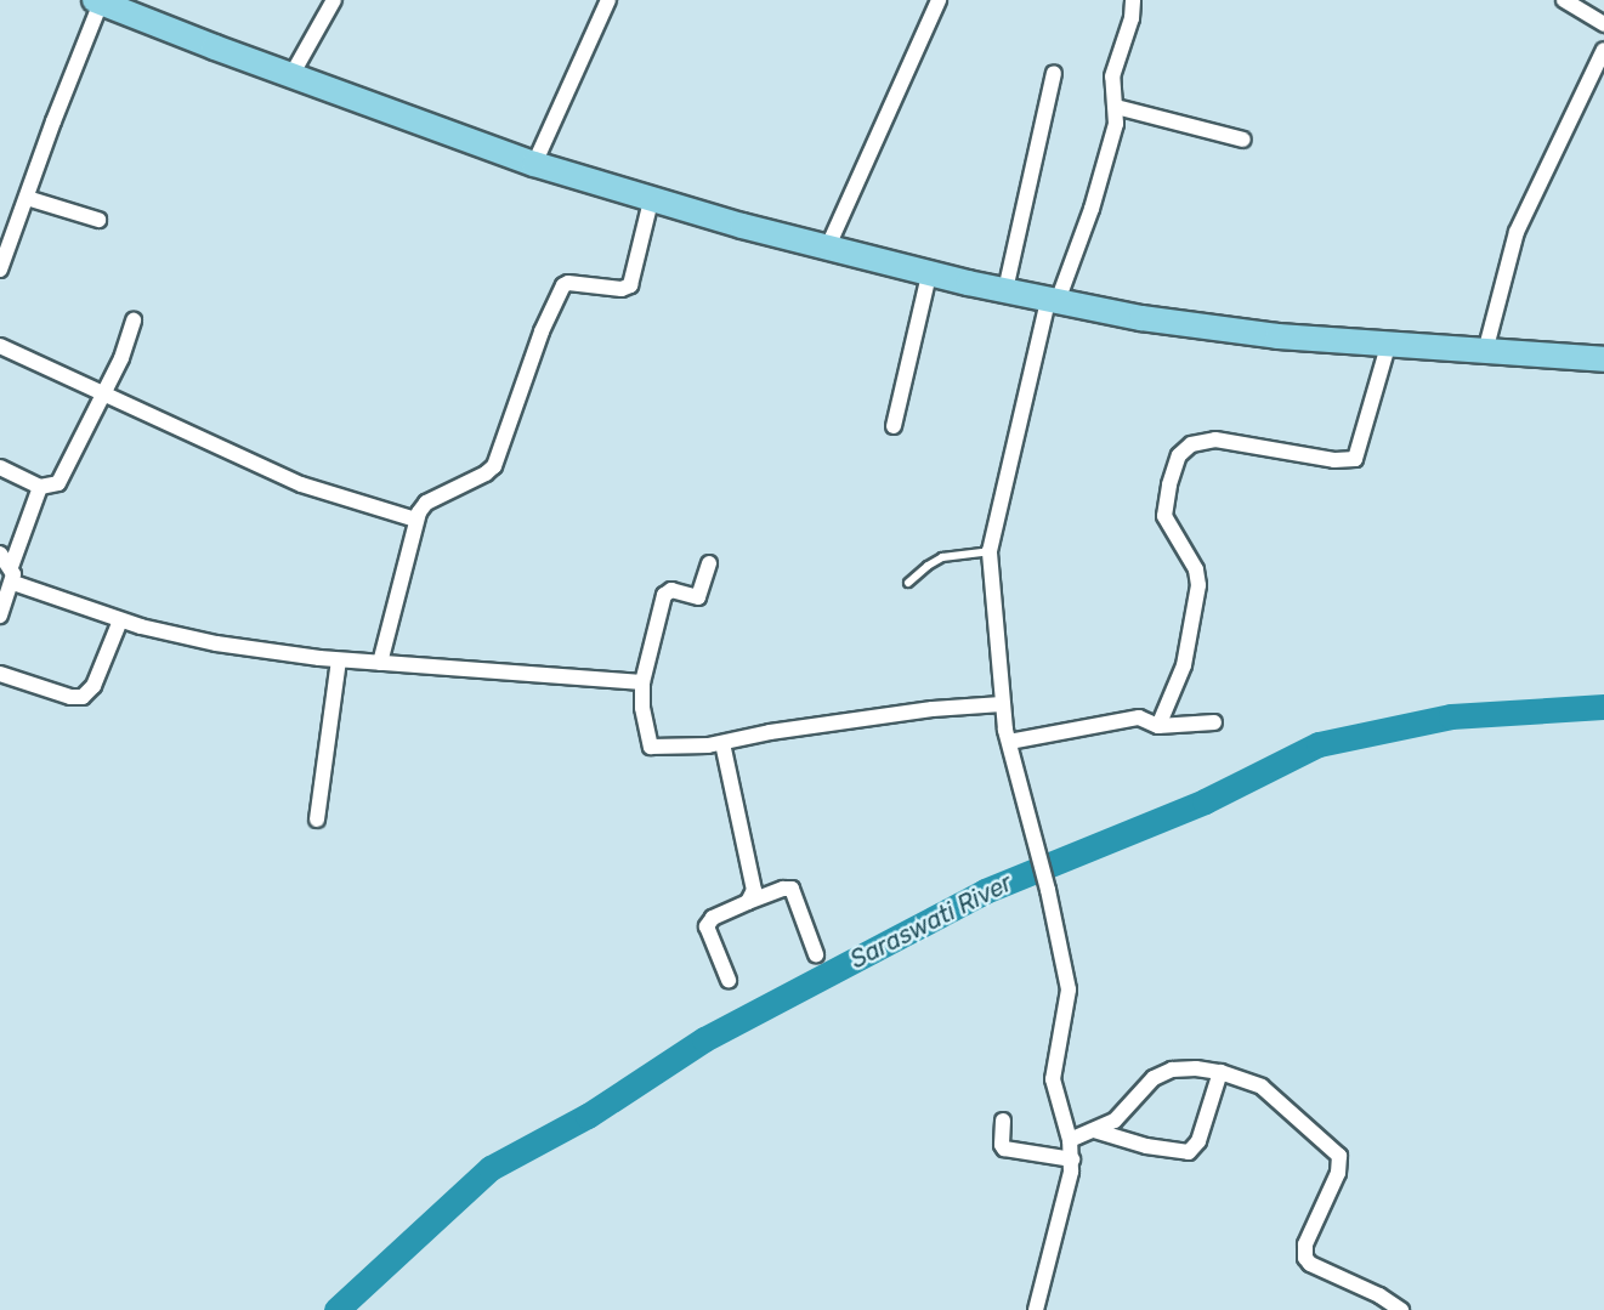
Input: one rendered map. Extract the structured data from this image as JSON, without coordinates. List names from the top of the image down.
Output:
{
  "water": ["Saraswati River"]
}
